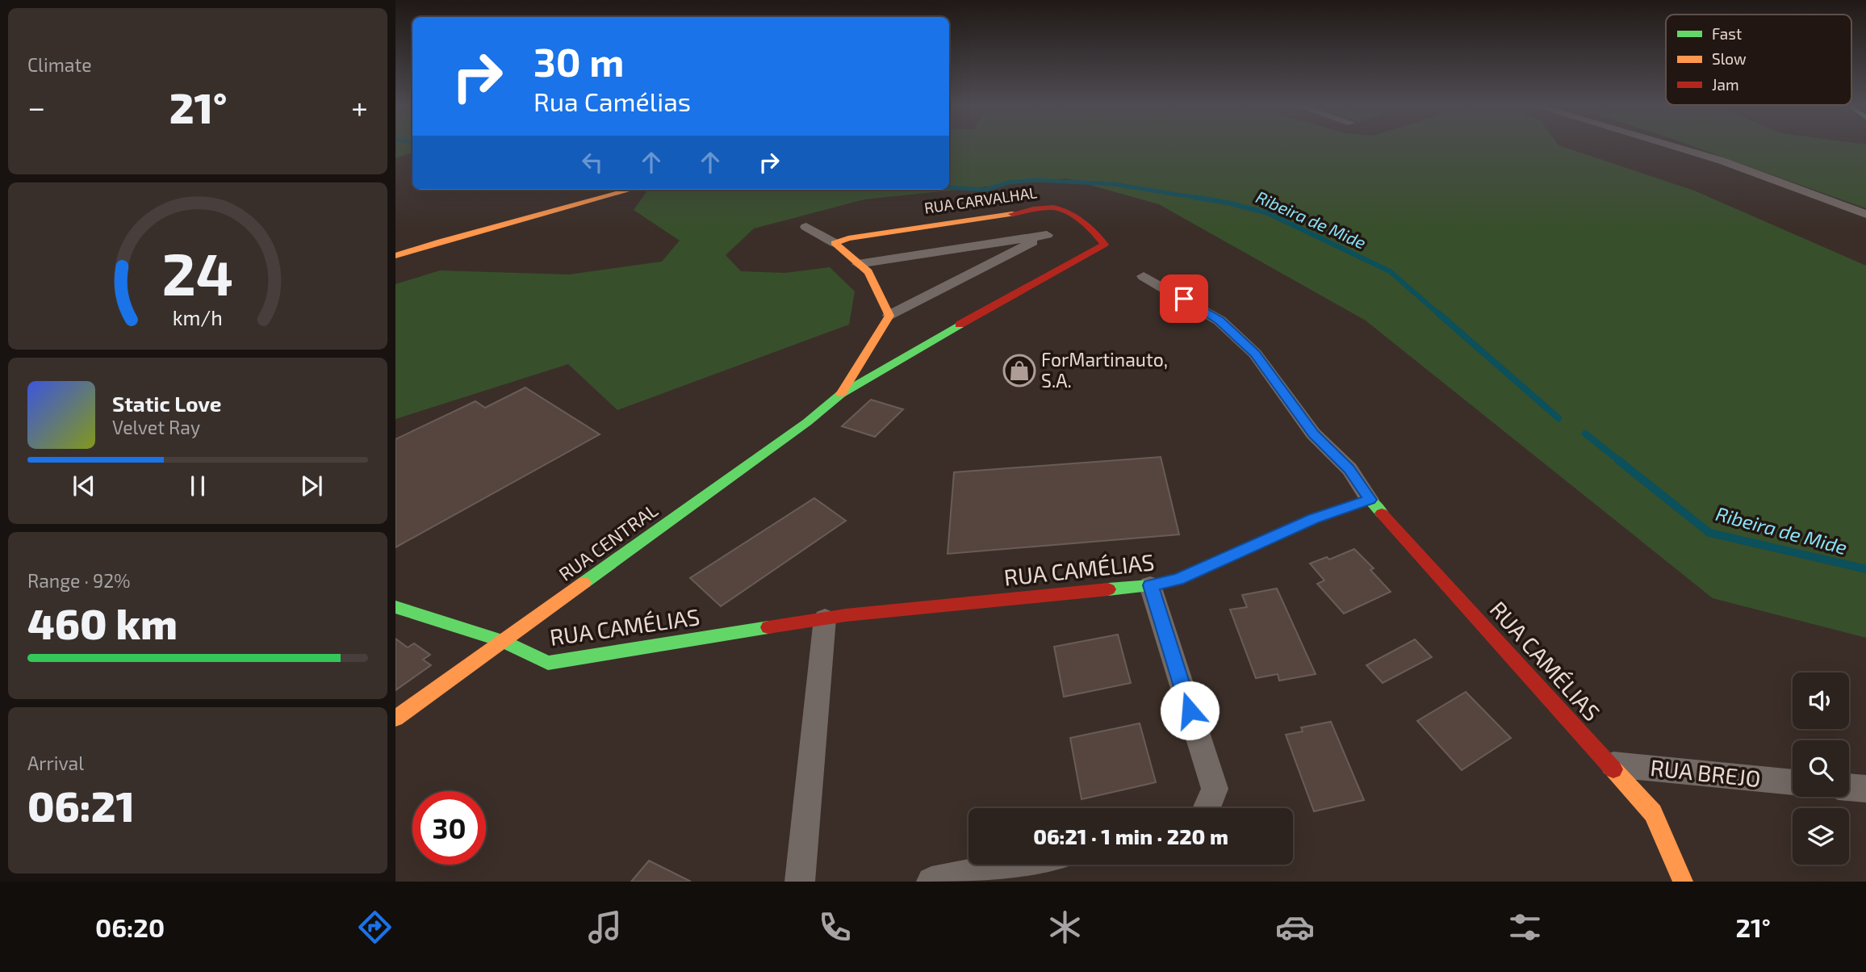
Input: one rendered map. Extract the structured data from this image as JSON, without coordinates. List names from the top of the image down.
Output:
{
  "streets": {
    "main road": ["RUA CARVALHAL", "RUA CENTRAL", "RUA CAMÉLIAS"],
    "street": ["RUA BREJO"]
  },
  "crossings": [
    ["RUA CARVALHAL", "RUA CENTRAL"],
    ["RUA CENTRAL", "RUA CAMÉLIAS"],
    ["RUA CAMÉLIAS", "RUA BREJO"]
  ],
  "water": ["Ribeira de Mide"],
  "places": {
    "shop": ["ForMartinauto, S.A."]
  },
  "legend": ["Fast", "Slow", "Jam"],
  "page": {
    "tile": [
      "Climate",
      ["Range · 92%", "460 km"],
      ["Arrival", "06:21"]
    ],
    "turn": ["30 m", "Rua Camélias"],
    "heat": ["−", "21°", "+"],
    "song": ["Static Love", "Velvet Ray"],
    "limit": "30",
    "trip": "06:21 · 1 min · 220 m",
    "tabs": ["06:20", "21°"],
    "gauge": ["24", "km/h"]
  }
}
